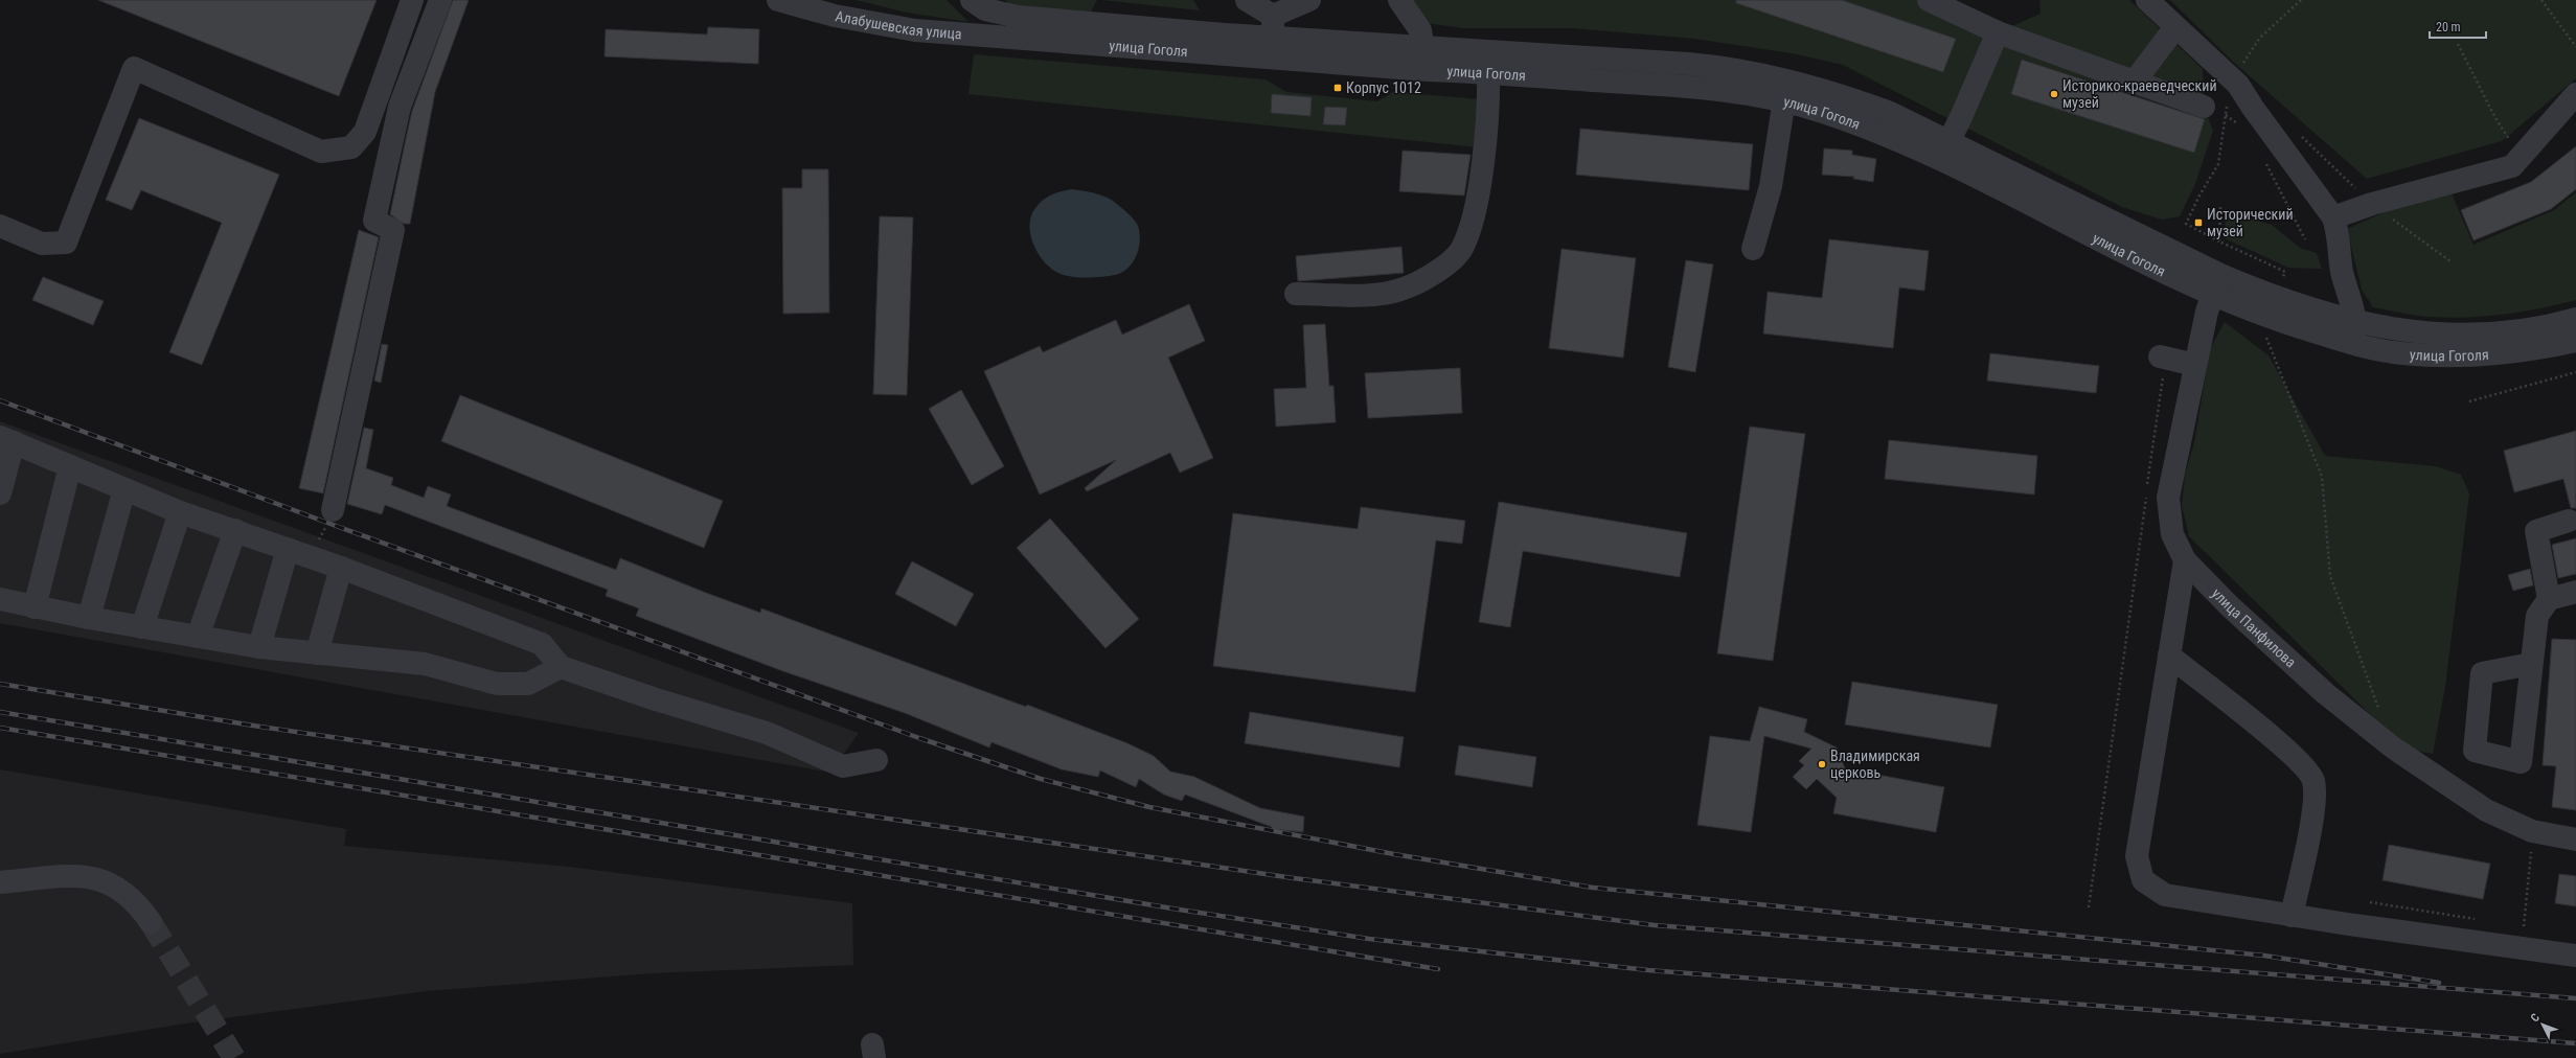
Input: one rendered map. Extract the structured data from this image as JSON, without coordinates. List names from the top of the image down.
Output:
{
  "streets": {
    "street": ["Алабушевская улица", "улица Гоголя", "улица Панфилова"]
  },
  "crossings": [
    ["Алабушевская улица", "улица Гоголя"],
    ["улица Гоголя", "улица Панфилова"]
  ],
  "places": {
    "transit": ["Корпус 1012", "Исторический музей"],
    "other": ["Историко-краеведческий музей", "Владимирская церковь"]
  },
  "scale_bar": "20 m",
  "north": "top left"
}
